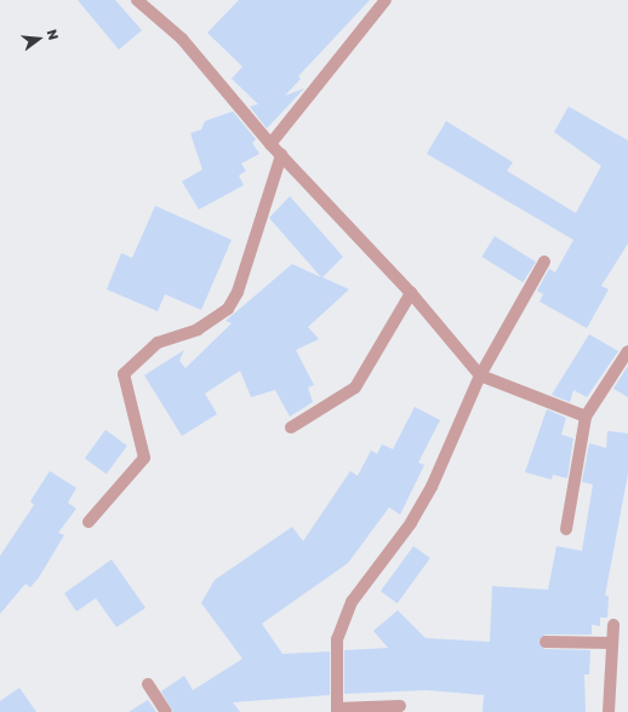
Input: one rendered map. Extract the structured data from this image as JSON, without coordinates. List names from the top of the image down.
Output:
{
  "north": "right"
}
